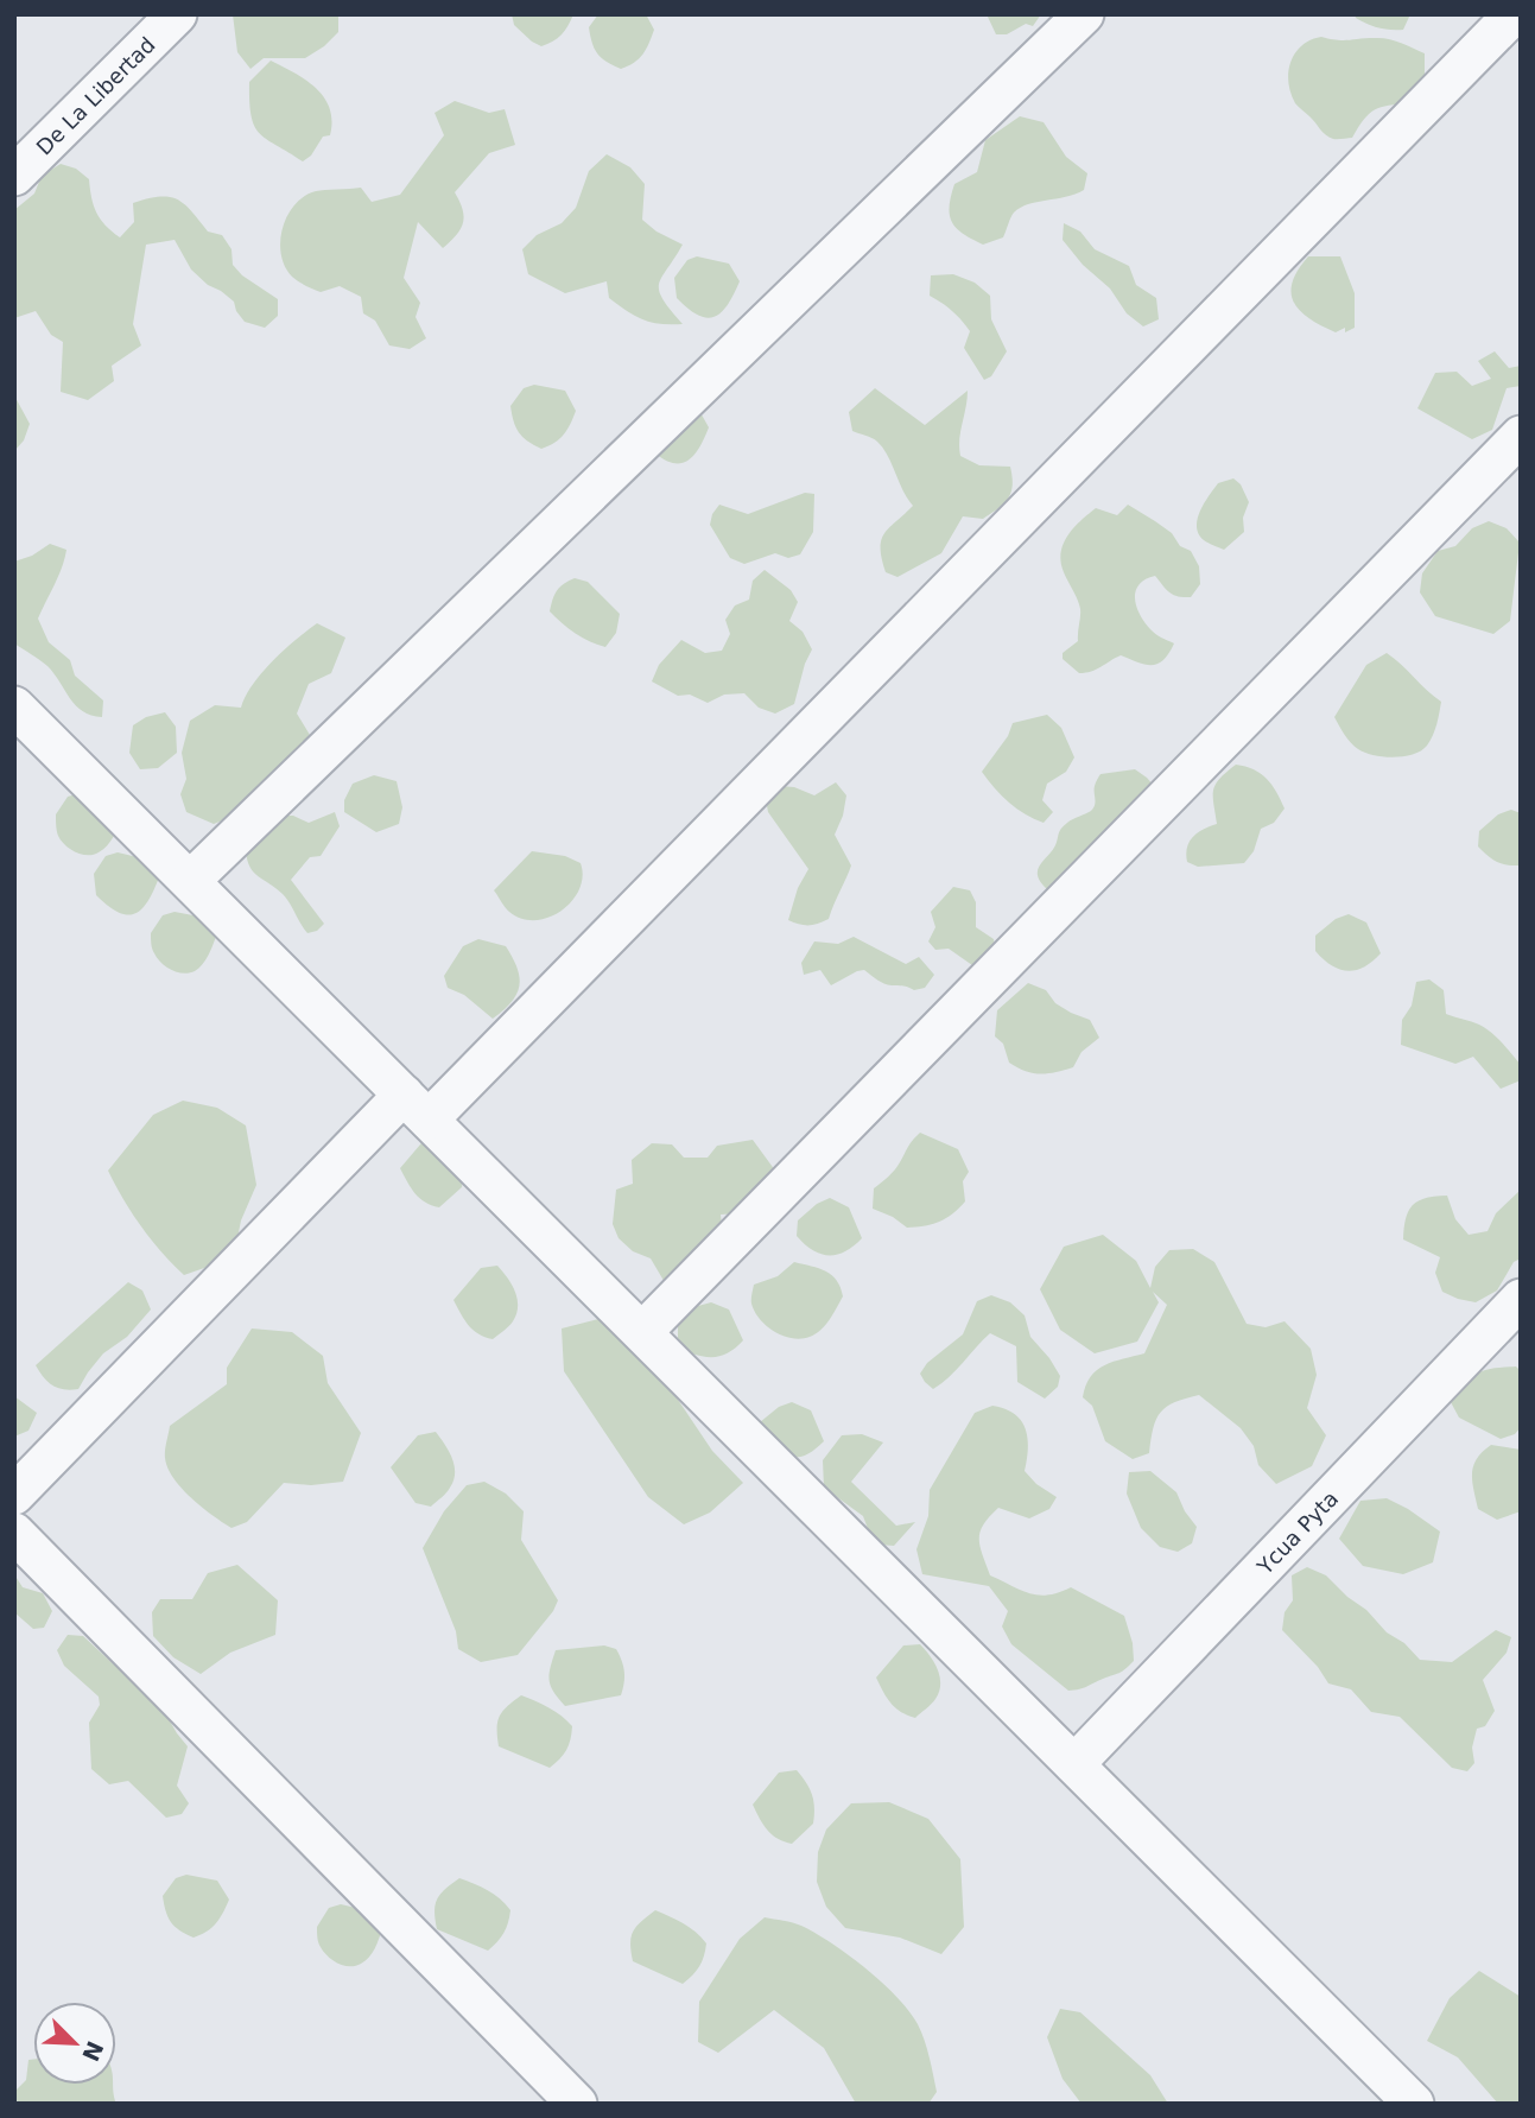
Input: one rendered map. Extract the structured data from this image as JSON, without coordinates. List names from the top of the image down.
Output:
{
  "streets": {
    "street": ["De La Libertad", "Ycua Pyta"]
  },
  "north": "bottom right"
}
